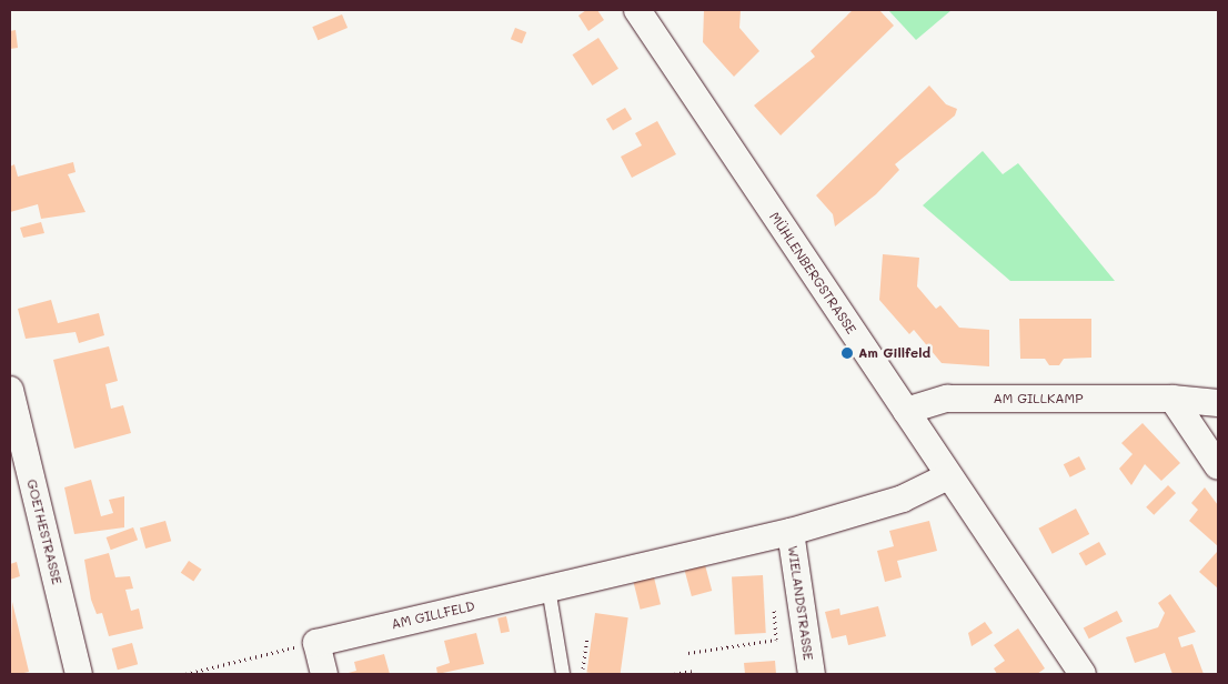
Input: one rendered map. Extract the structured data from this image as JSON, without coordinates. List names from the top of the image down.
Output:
{
  "streets": {
    "street": [
      "MÜHLENBERGSTRASSE",
      "AM GILLKAMP",
      "GOETHESTRASSE",
      "WIELANDSTRASSE",
      "AM GILLFELD"
    ]
  },
  "crossings": [
    ["MÜHLENBERGSTRASSE", "AM GILLKAMP"],
    ["MÜHLENBERGSTRASSE", "AM GILLFELD"],
    ["WIELANDSTRASSE", "AM GILLFELD"]
  ],
  "places": ["Am Gillfeld"]
}
